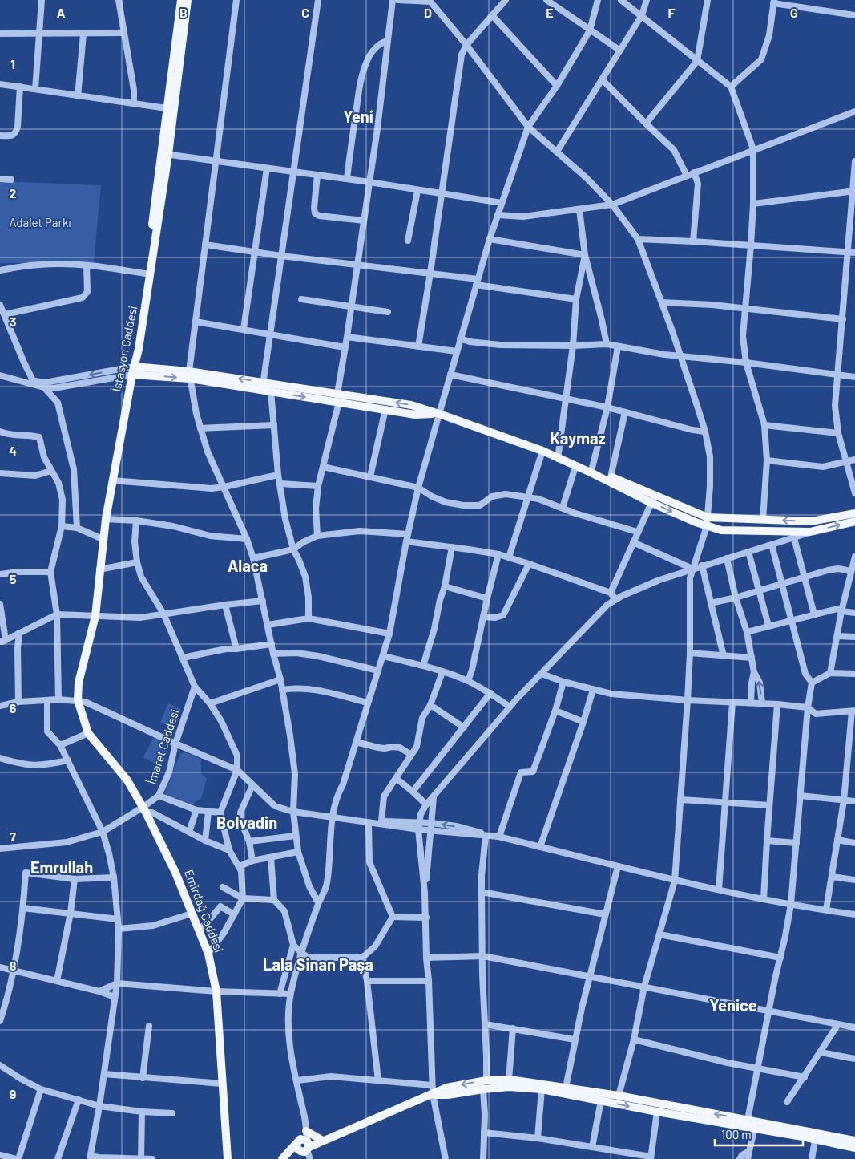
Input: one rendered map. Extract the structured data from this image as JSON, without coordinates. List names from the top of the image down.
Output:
{
  "streets": {
    "main road": ["İstasyon Caddesi", "Emirdağ Caddesi"],
    "street": ["İmaret Caddesi"]
  },
  "crossings": [
    ["İstasyon Caddesi", "Emirdağ Caddesi"],
    ["İmaret Caddesi", "Emirdağ Caddesi"]
  ],
  "districts": [
    "Yeni",
    "Kaymaz",
    "Alaca",
    "Bolvadin",
    "Emrullah",
    "Lala Sinan Paşa",
    "Yenice"
  ],
  "parks": ["Adalet Parkı"],
  "scale_bar": "100 m",
  "grid": {
    "columns": [
      "A",
      "B",
      "C",
      "D",
      "E",
      "F",
      "G"
    ],
    "rows": [
      "1",
      "2",
      "3",
      "4",
      "5",
      "6",
      "7",
      "8",
      "9"
    ]
  }
}
